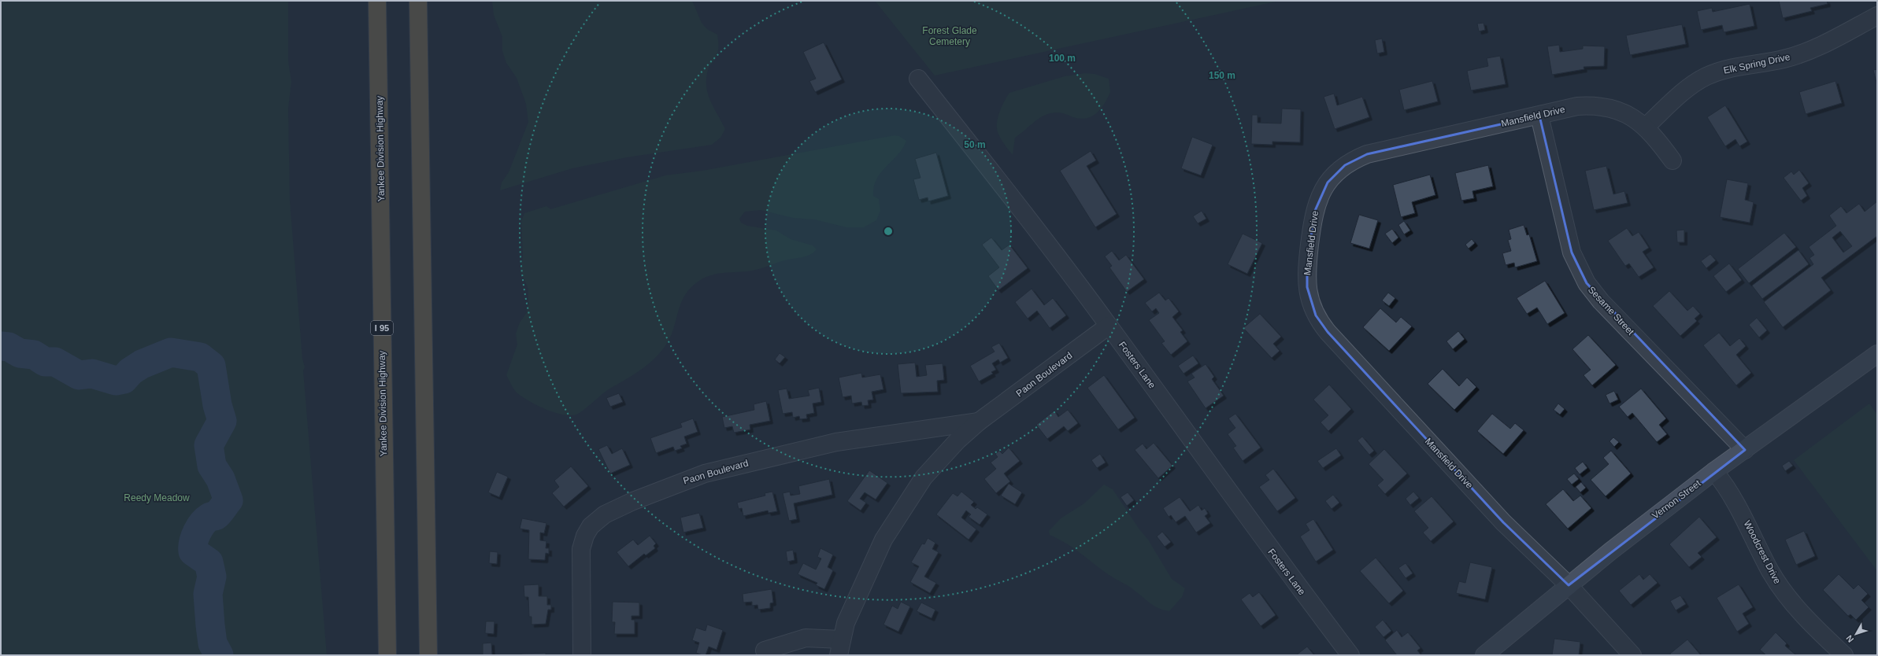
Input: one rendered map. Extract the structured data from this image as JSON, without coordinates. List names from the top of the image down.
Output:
{
  "streets": {
    "highway": ["Yankee Division Highway", "I 95"],
    "main road": ["Vernon Street"],
    "street": [
      "Elk Spring Drive",
      "Mansfield Drive",
      "Sesame Street",
      "Fosters Lane",
      "Paon Boulevard",
      "Woodcrest Drive"
    ]
  },
  "crossings": [
    ["Elk Spring Drive", "Mansfield Drive"],
    ["Mansfield Drive", "Sesame Street"],
    ["Mansfield Drive", "Vernon Street"],
    ["Sesame Street", "Vernon Street"],
    ["Fosters Lane", "Paon Boulevard"],
    ["Vernon Street", "Woodcrest Drive"]
  ],
  "parks": ["Forest Glade Cemetery", "Reedy Meadow"],
  "north": "bottom left",
  "rings": ["100 m", "150 m", "50 m"]
}
